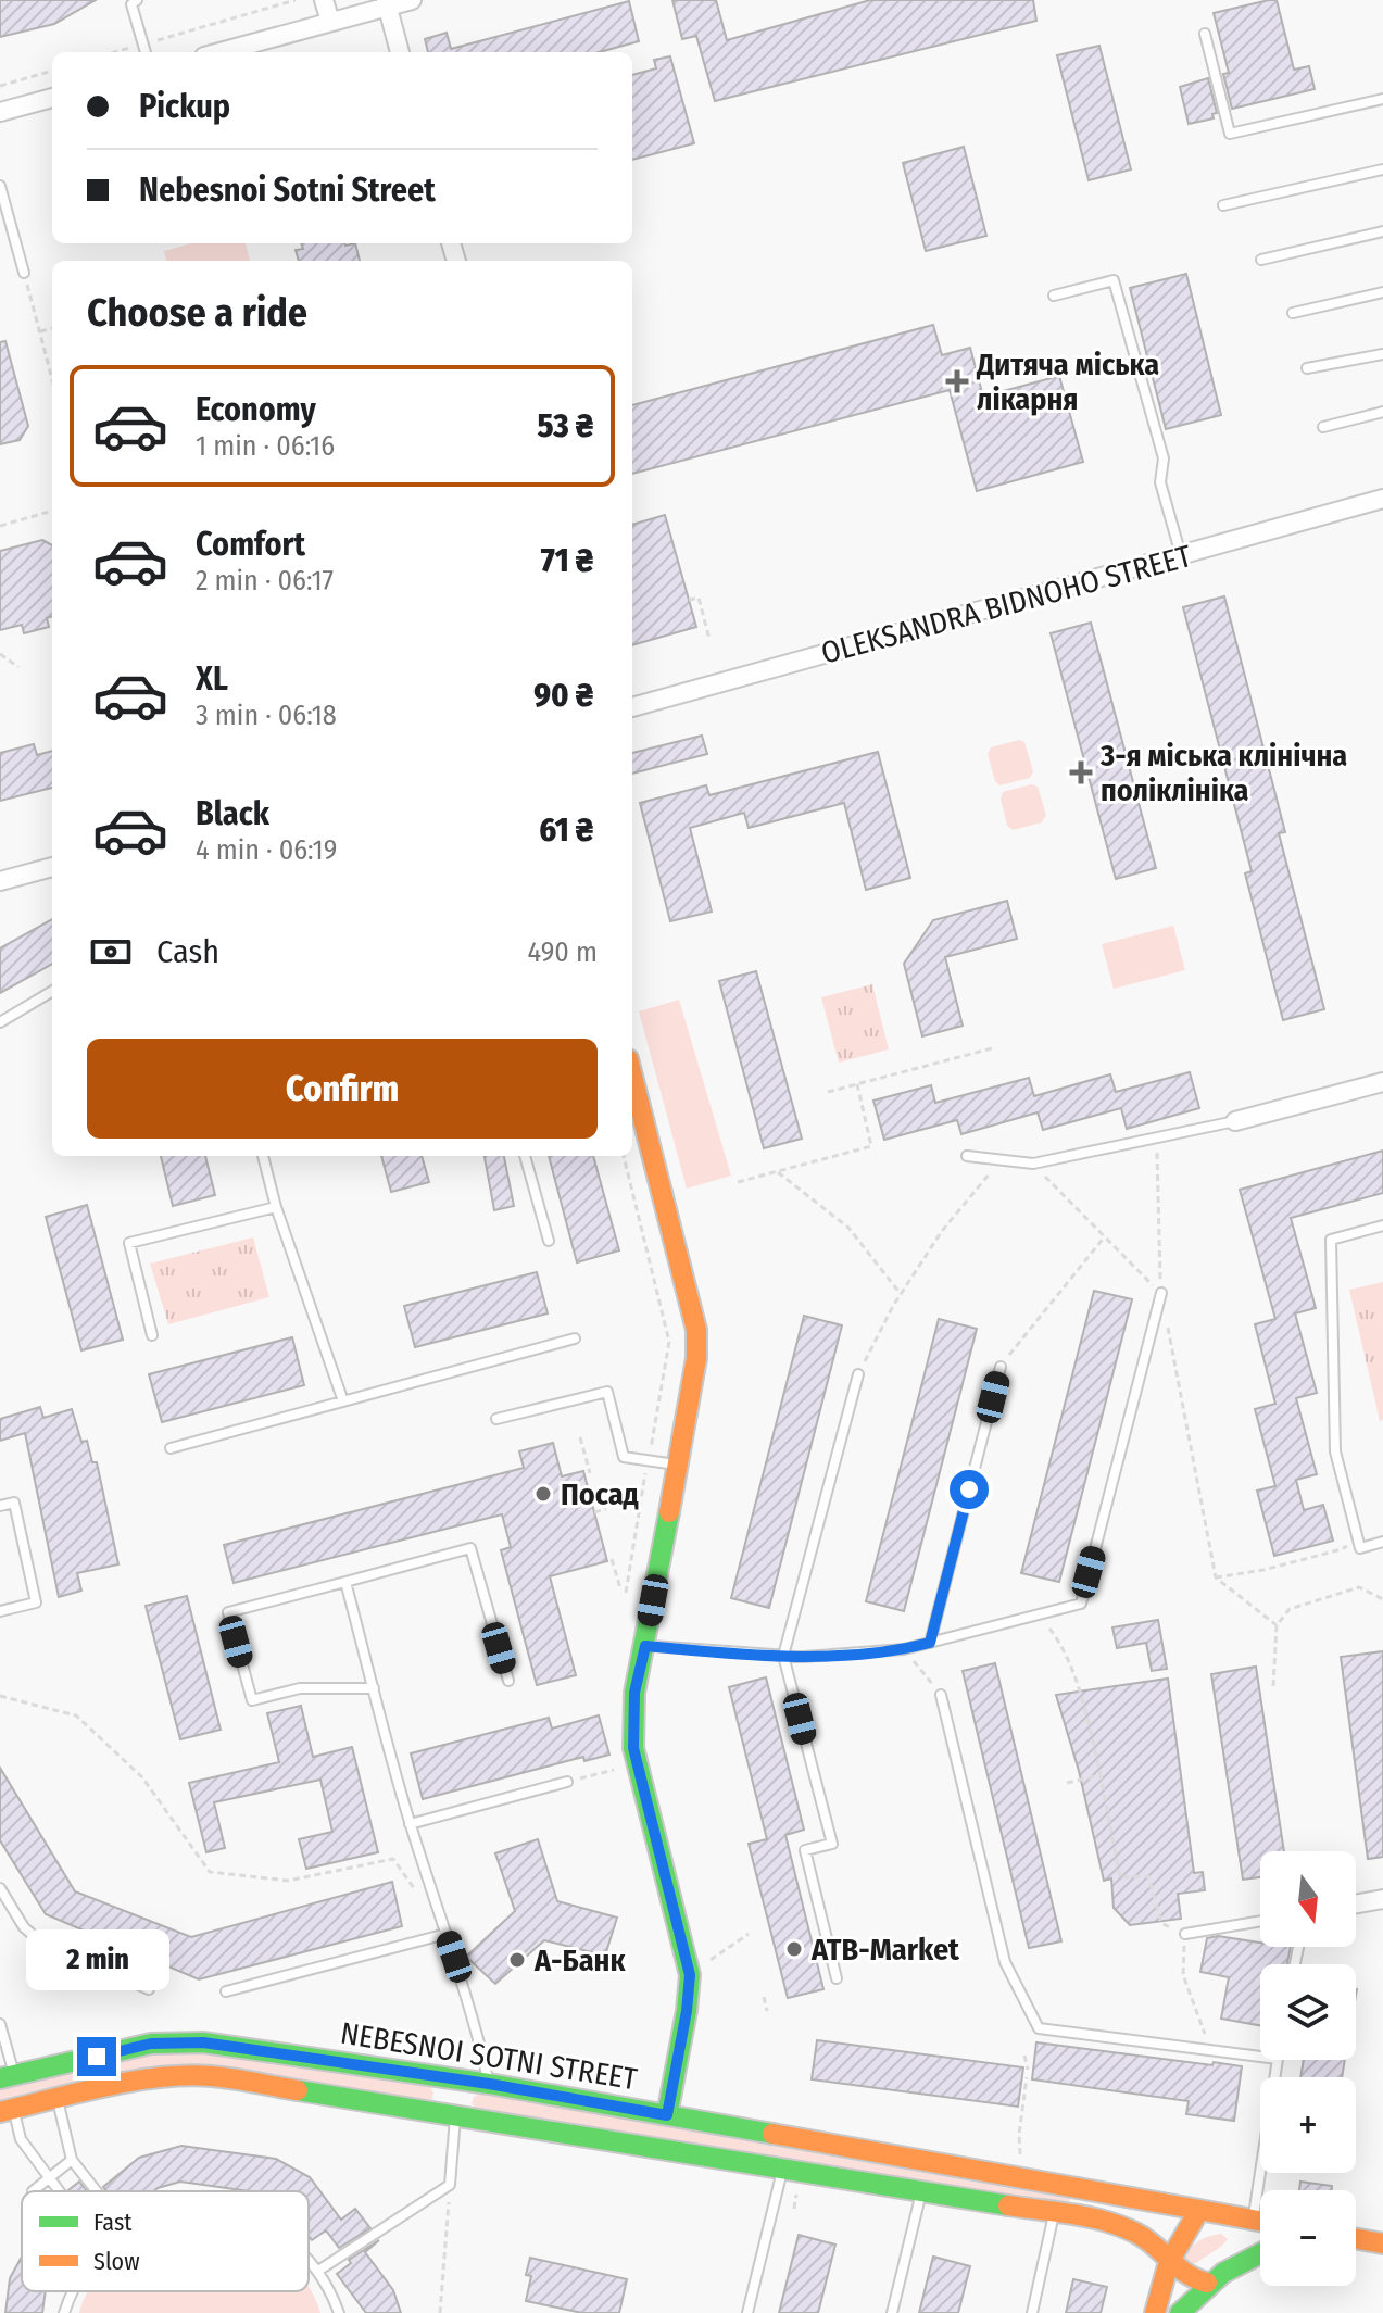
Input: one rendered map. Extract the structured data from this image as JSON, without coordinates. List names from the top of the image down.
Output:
{
  "streets": {
    "street": ["OLEKSANDRA BIDNOHO STREET", "NEBESNOI SOTNI STREET"]
  },
  "places": {
    "health": ["Дитяча міська лікарня", "3-я міська клінічна поліклініка"],
    "other": ["Посад", "ATB-Market", "А-Банк"]
  },
  "legend": ["Fast", "Slow"],
  "north": "bottom",
  "page": {
    "banner": ["Pickup", "Nebesnoi Sotni Street"],
    "heading": "Choose a ride",
    "list": [
      {
        "name": "Economy",
        "note": "1 min · 06:16",
        "value": "53 ₴"
      },
      {
        "name": "Comfort",
        "note": "2 min · 06:17",
        "value": "71 ₴"
      },
      {
        "name": "XL",
        "note": "3 min · 06:18",
        "value": "90 ₴"
      },
      {
        "name": "Black",
        "note": "4 min · 06:19",
        "value": "61 ₴"
      }
    ],
    "pay": ["Cash", "490 m"],
    "buttons": "Confirm",
    "map_buttons": ["+", "−"],
    "bubble": "2 min"
  }
}
